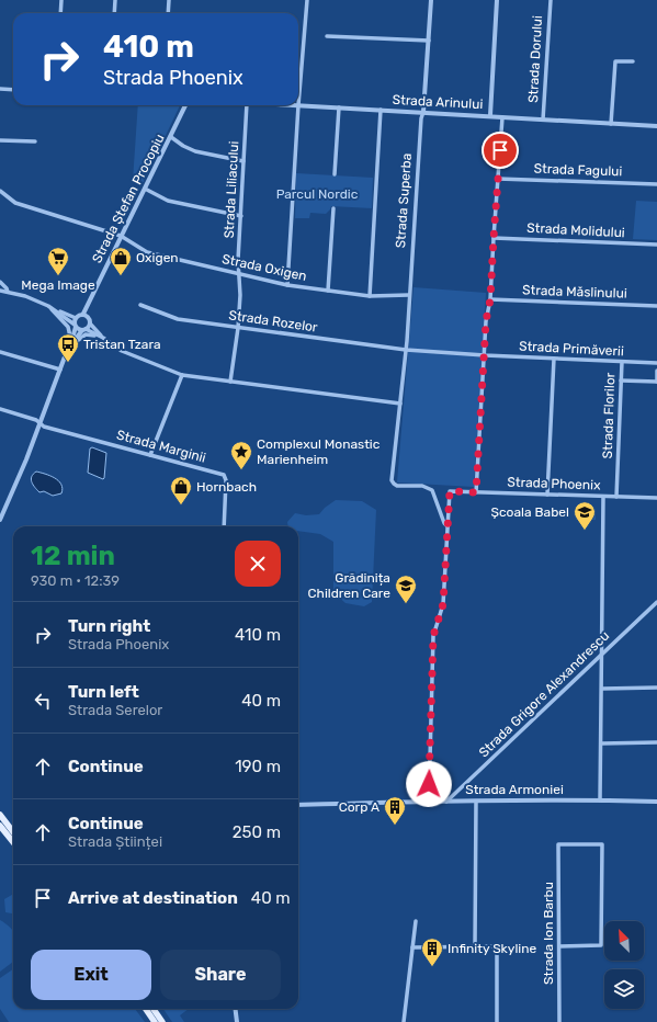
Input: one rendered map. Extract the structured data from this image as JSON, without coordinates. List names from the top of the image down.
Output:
{
  "streets": {
    "street": [
      "Strada Dorului",
      "Strada Arinului",
      "Strada Fagului",
      "Strada Liliacului",
      "Strada Ștefan Procopiu",
      "Strada Superba",
      "Strada Molidului",
      "Strada Oxigen",
      "Strada Măslinului",
      "Strada Rozelor",
      "Strada Primăverii",
      "Strada Florilor",
      "Strada Marginii",
      "Strada Phoenix",
      "Strada Grigore Alexandrescu",
      "Strada Armoniei",
      "Strada Ion Barbu"
    ]
  },
  "crossings": [
    ["Strada Dorului", "Strada Arinului"],
    ["Strada Arinului", "Strada Superba"],
    ["Strada Liliacului", "Strada Oxigen"],
    ["Strada Liliacului", "Strada Rozelor"],
    ["Strada Ștefan Procopiu", "Strada Oxigen"],
    ["Strada Superba", "Strada Oxigen"],
    ["Strada Superba", "Strada Rozelor"],
    ["Strada Superba", "Strada Phoenix"],
    ["Strada Rozelor", "Strada Primăverii"],
    ["Strada Primăverii", "Strada Florilor"],
    ["Strada Florilor", "Strada Phoenix"],
    ["Strada Grigore Alexandrescu", "Strada Armoniei"]
  ],
  "parks": ["Parcul Nordic"],
  "places": {
    "supermarket": ["Mega Image"],
    "shop": ["Oxigen", "Hornbach"],
    "bus stop": ["Tristan Tzara"],
    "place": ["Complexul Monastic Marienheim"],
    "school or university": ["Școala Babel", "Grădinița Children Care"],
    "building": ["Corp A", "Infinity Skyline"]
  },
  "north": "top left",
  "page": {
    "turn": ["410 m", "Strada Phoenix"],
    "heading": ["12 min", "930 m · 12:39"],
    "list": [
      {
        "name": "Turn right",
        "note": "Strada Phoenix",
        "value": "410 m"
      },
      {
        "name": "Turn left",
        "note": "Strada Serelor",
        "value": "40 m"
      },
      {
        "name": "Continue",
        "value": "190 m"
      },
      {
        "name": "Continue",
        "note": "Strada Științei",
        "value": "250 m"
      },
      {
        "name": "Arrive at destination",
        "value": "40 m"
      }
    ],
    "buttons": ["Exit", "Share"]
  }
}
